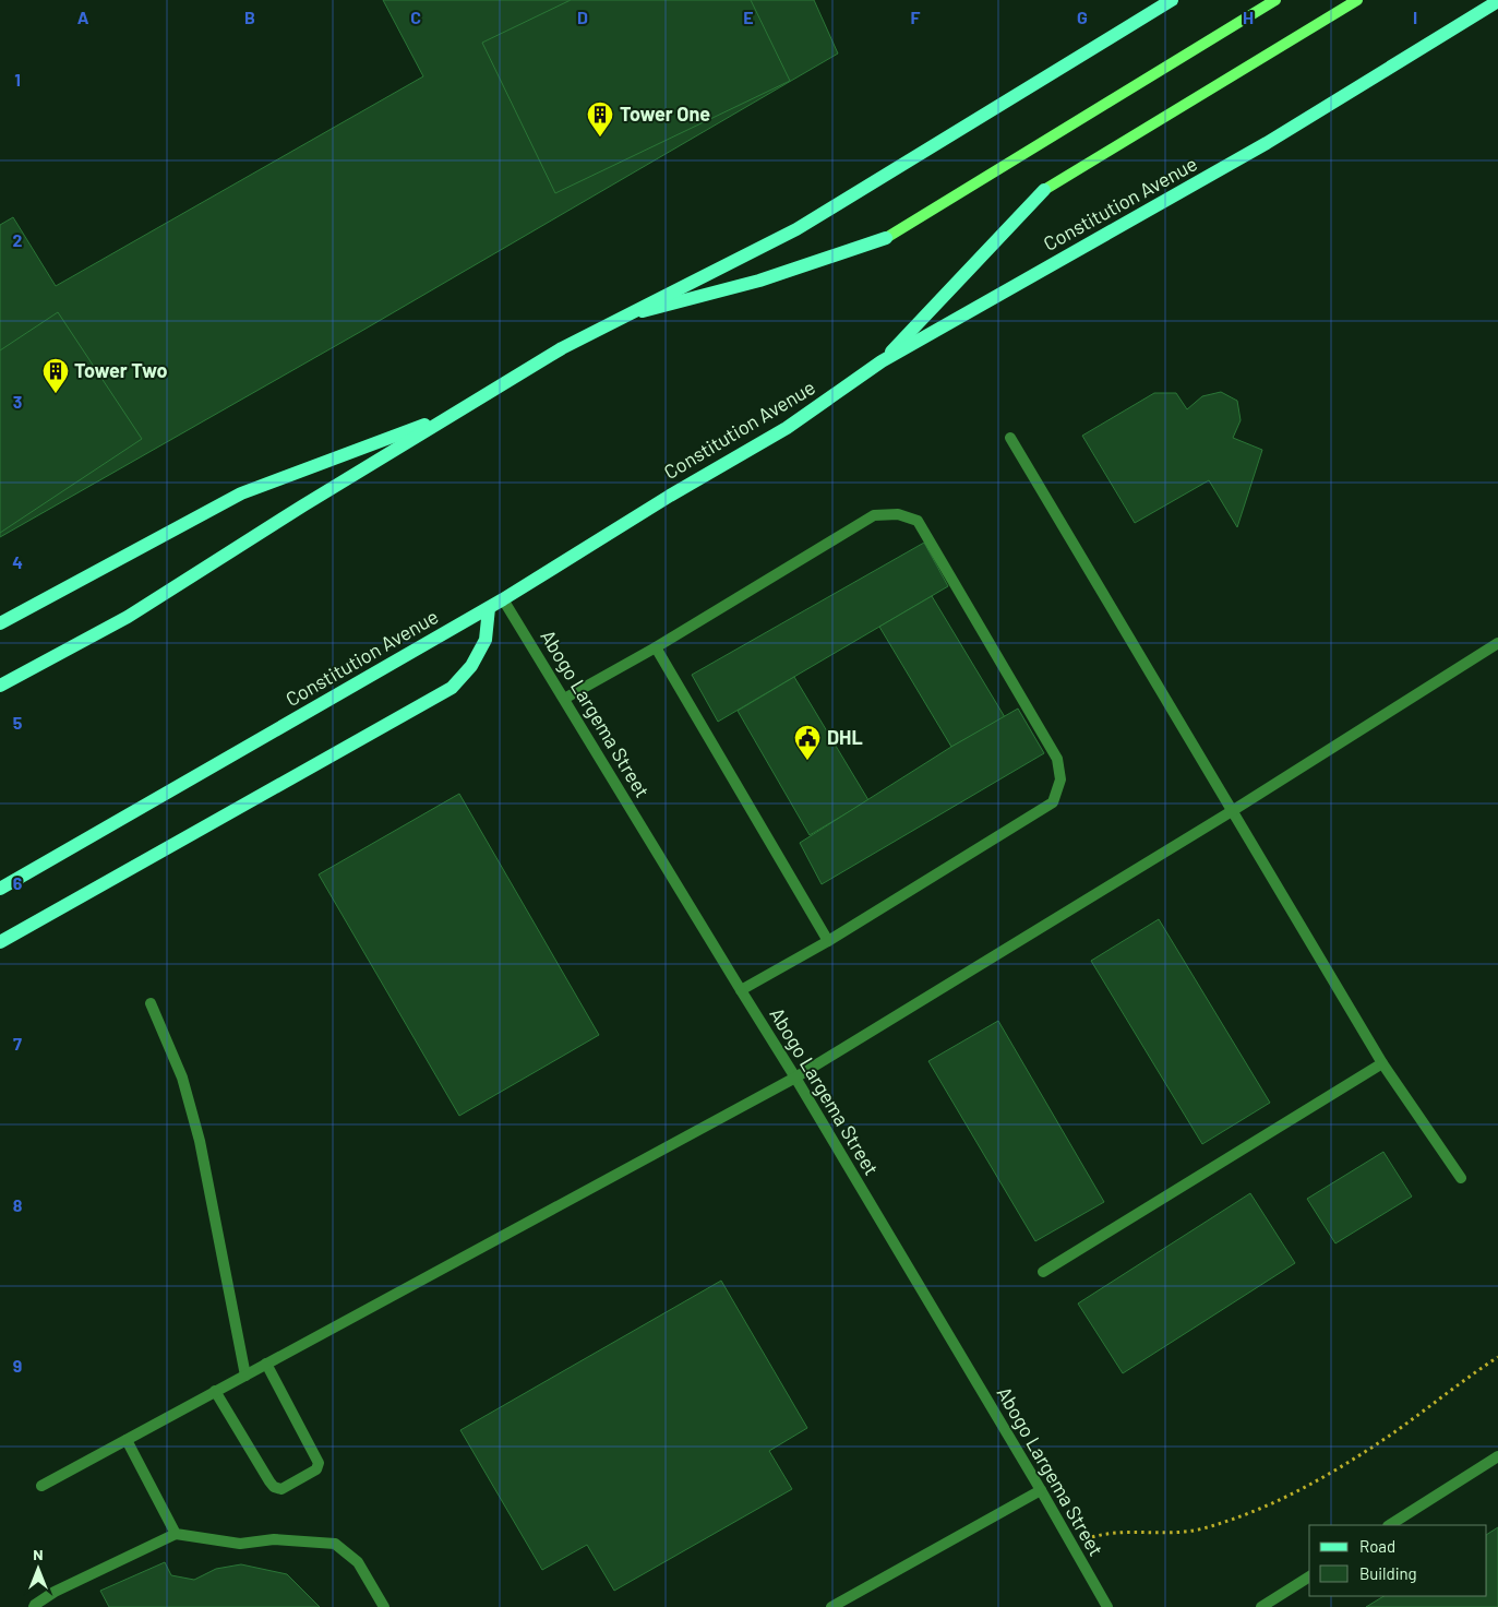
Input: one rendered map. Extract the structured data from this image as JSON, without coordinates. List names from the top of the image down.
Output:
{
  "streets": {
    "main road": ["Constitution Avenue"],
    "street": ["Abogo Largema Street"]
  },
  "crossings": [
    ["Constitution Avenue", "Abogo Largema Street"]
  ],
  "places": {
    "building": ["Tower One", "Tower Two"],
    "public building": ["DHL"]
  },
  "legend": ["Road", "Building"],
  "north": "top",
  "grid": {
    "columns": [
      "A",
      "B",
      "C",
      "D",
      "E",
      "F",
      "G",
      "H",
      "I"
    ],
    "rows": [
      "1",
      "2",
      "3",
      "4",
      "5",
      "6",
      "7",
      "8",
      "9"
    ]
  }
}
